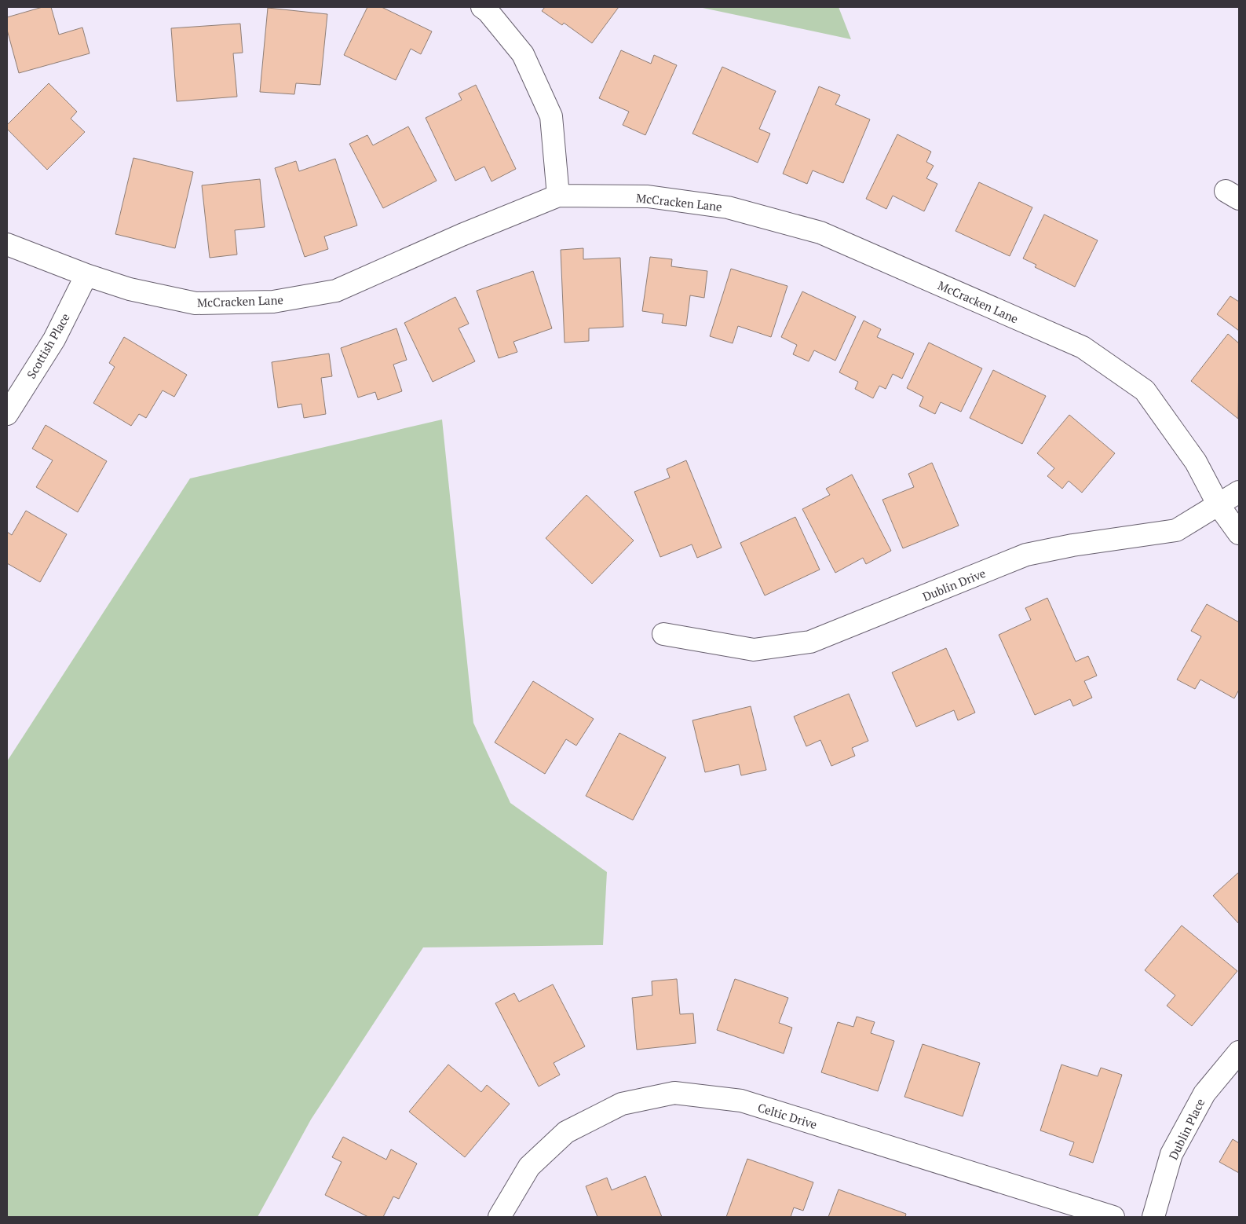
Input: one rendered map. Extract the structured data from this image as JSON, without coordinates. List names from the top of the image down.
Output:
{
  "streets": {
    "street": [
      "McCracken Lane",
      "Scottish Place",
      "Dublin Drive",
      "Celtic Drive",
      "Dublin Place"
    ]
  },
  "crossings": [
    ["McCracken Lane", "Scottish Place"],
    ["McCracken Lane", "Dublin Drive"]
  ]
}
